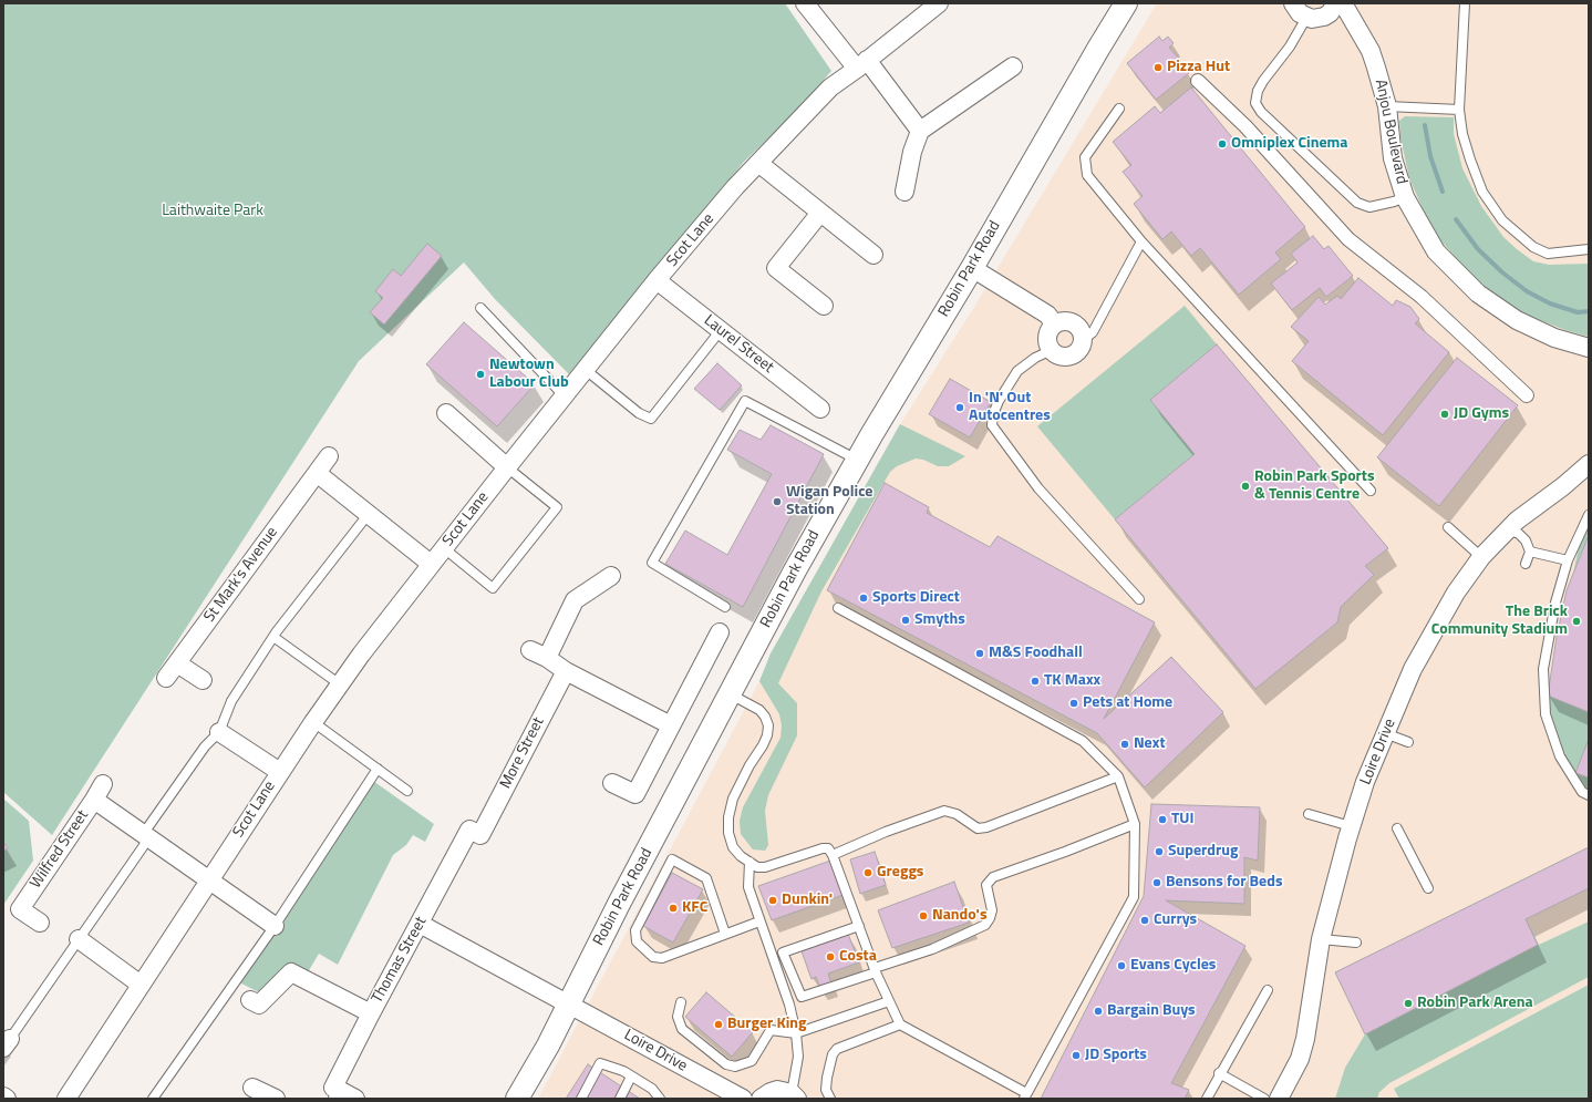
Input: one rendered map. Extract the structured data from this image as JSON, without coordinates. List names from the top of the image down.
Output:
{
  "streets": {
    "street": [
      "Anjou Boulevard",
      "Scot Lane",
      "Robin Park Road",
      "Laurel Street",
      "St Mark's Avenue",
      "Loire Drive",
      "More Street",
      "Wilfred Street",
      "Thomas Street"
    ]
  },
  "crossings": [
    ["Scot Lane", "Laurel Street"],
    ["Scot Lane", "Wilfred Street"],
    ["Robin Park Road", "Loire Drive"],
    ["Loire Drive", "Thomas Street"],
    ["More Street", "Thomas Street"]
  ],
  "parks": ["Laithwaite Park"],
  "places": [
    "Pizza Hut",
    "Omniplex Cinema",
    "Newtown Labour Club",
    "In 'N' Out Autocentres",
    "JD Gyms",
    "Robin Park Sports & Tennis Centre",
    "Wigan Police Station",
    "Sports Direct",
    "Smyths",
    "The Brick Community Stadium",
    "M&S Foodhall",
    "TK Maxx",
    "Pets at Home",
    "Next",
    "TUI",
    "Superdrug",
    "Greggs",
    "Bensons for Beds",
    "Dunkin'",
    "KFC",
    "Nando's",
    "Currys",
    "Costa",
    "Evans Cycles",
    "Robin Park Arena",
    "Bargain Buys",
    "Burger King",
    "JD Sports"
  ]
}
